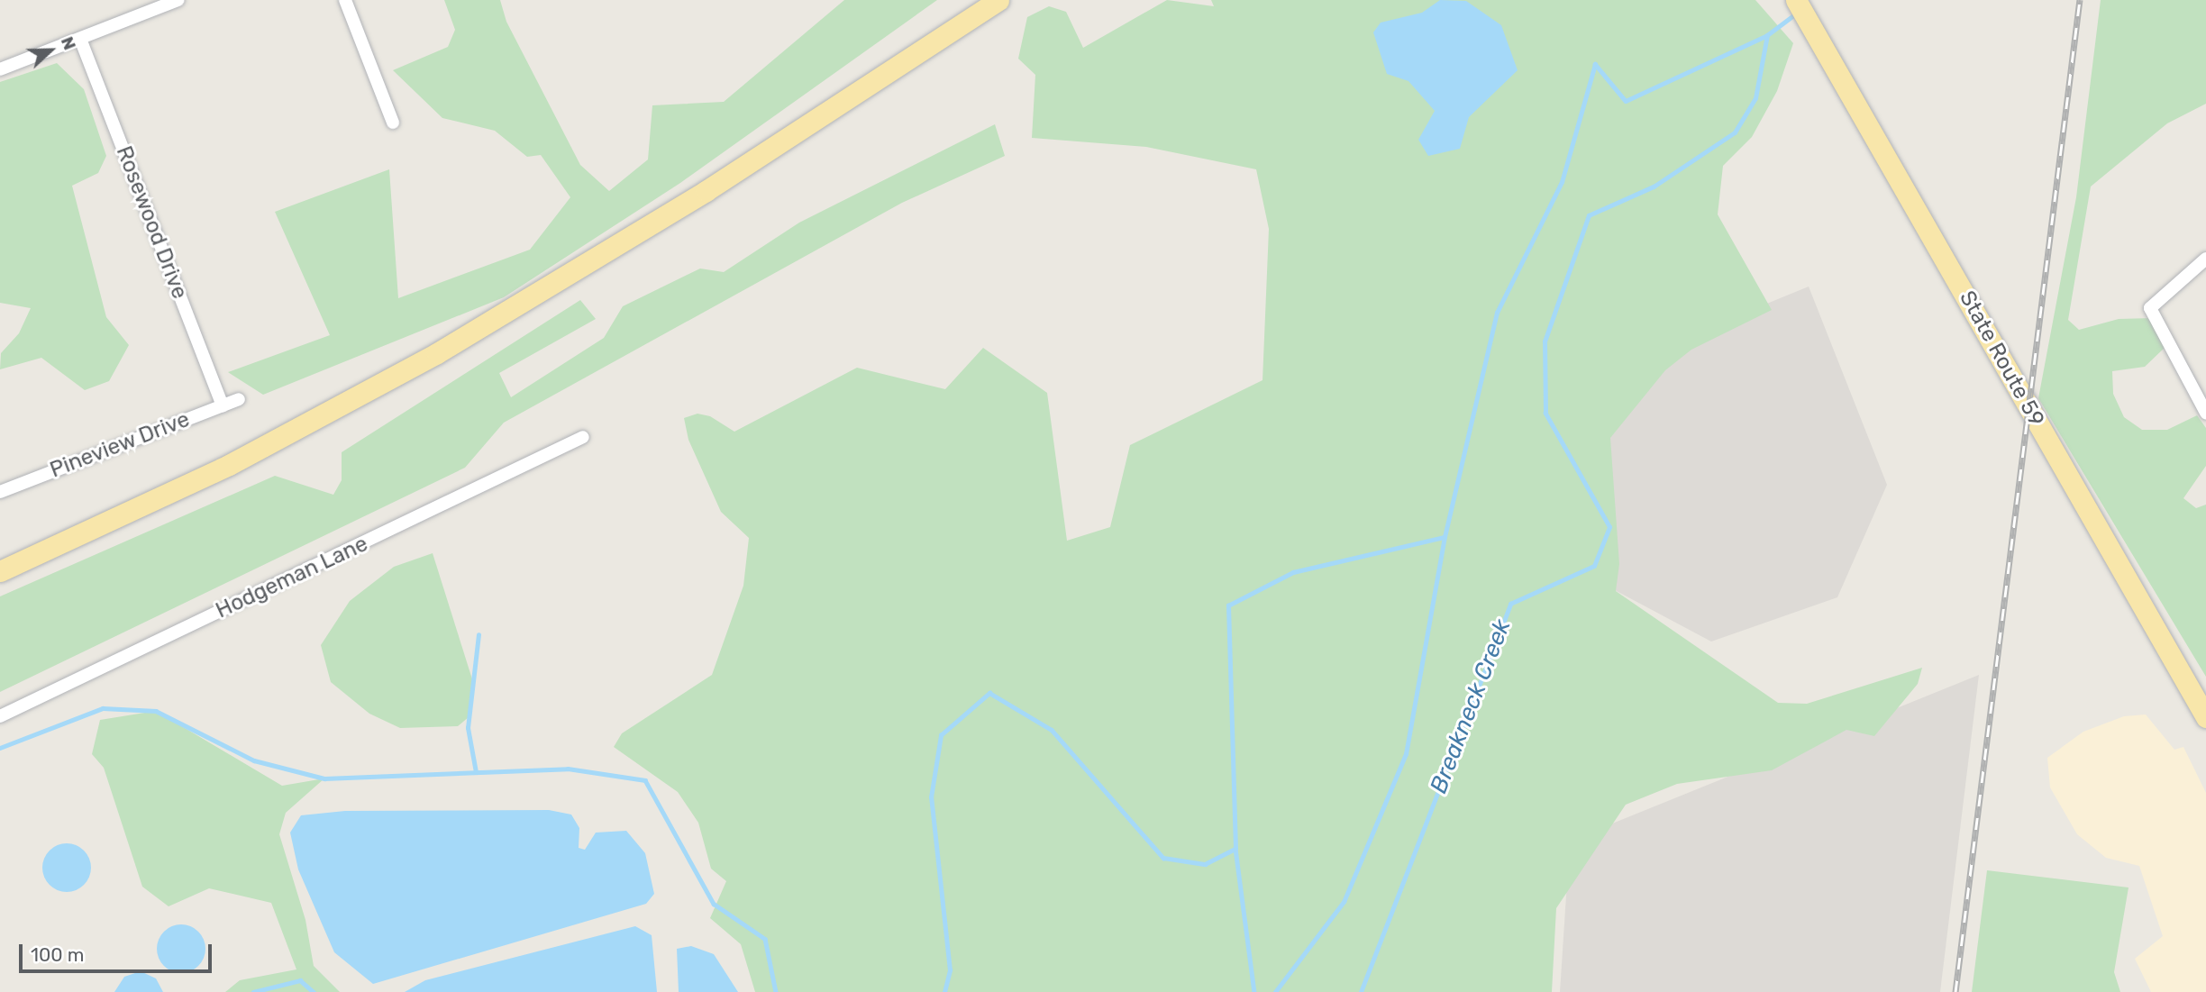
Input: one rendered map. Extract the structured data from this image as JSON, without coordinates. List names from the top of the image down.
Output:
{
  "streets": {
    "main road": ["State Route 59"],
    "street": ["Rosewood Drive", "Pineview Drive", "Hodgeman Lane"]
  },
  "crossings": [
    ["Rosewood Drive", "Pineview Drive"]
  ],
  "water": ["Breakneck Creek"],
  "scale_bar": "100 m",
  "north": "right"
}
